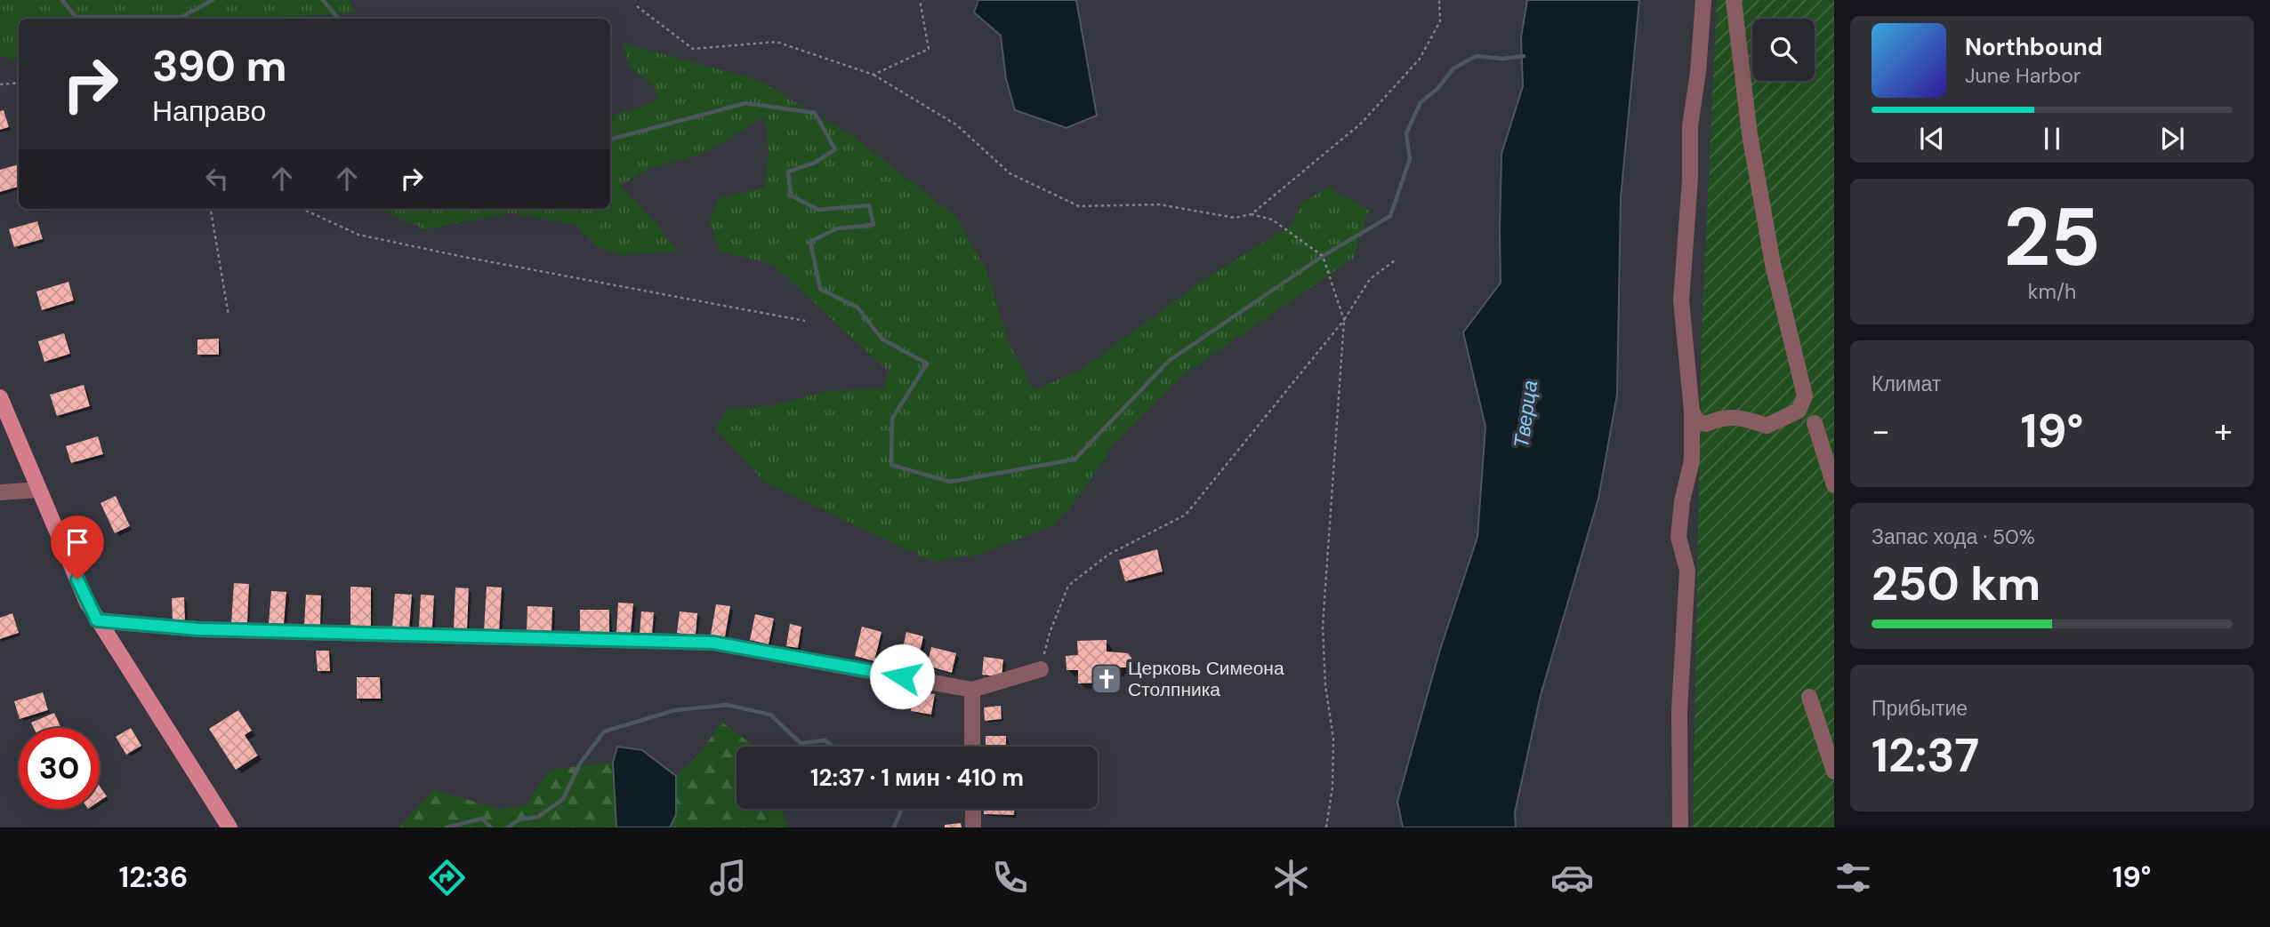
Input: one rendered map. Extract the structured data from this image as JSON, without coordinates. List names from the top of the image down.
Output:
{
  "water": ["Тверца"],
  "places": {
    "church": ["Церковь Симеона Столпника"]
  },
  "page": {
    "turn": ["390 m", "Направо"],
    "song": ["Northbound", "June Harbor"],
    "tile": [
      ["25", "km/h"],
      "Климат",
      ["Запас хода · 50%", "250 km"],
      ["Прибытие", "12:37"]
    ],
    "heat": ["−", "19°", "+"],
    "limit": "30",
    "trip": "12:37 · 1 мин · 410 m",
    "tabs": ["12:36", "19°"]
  }
}
